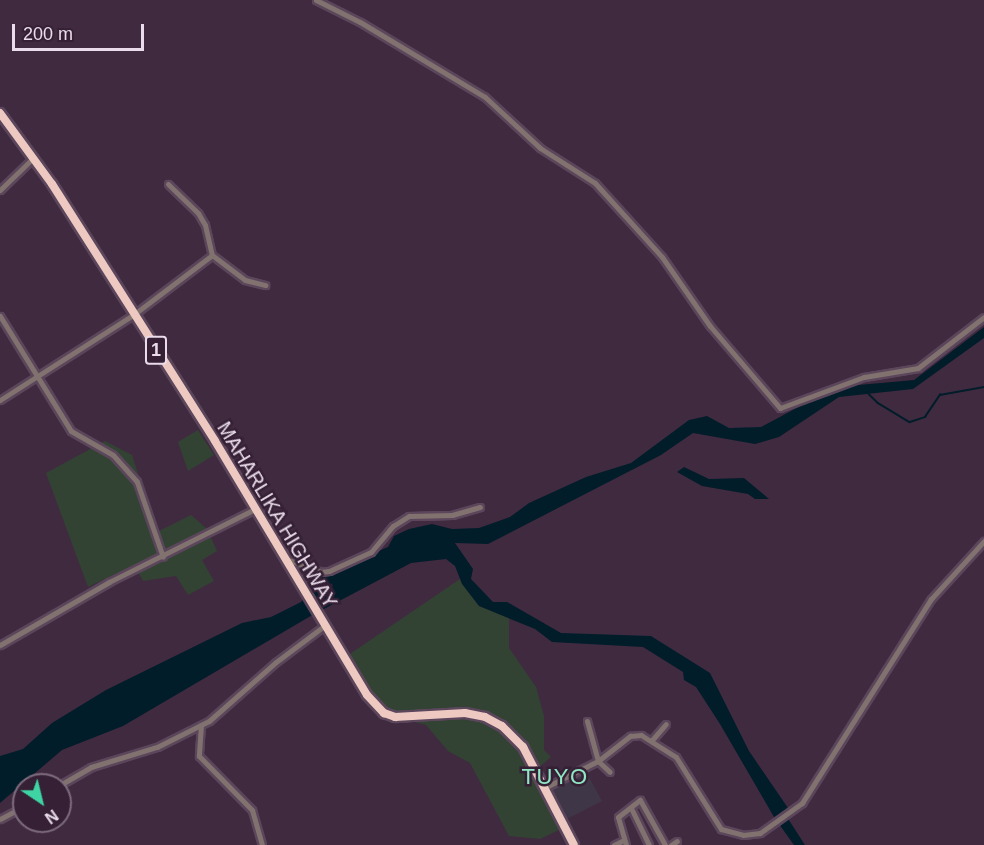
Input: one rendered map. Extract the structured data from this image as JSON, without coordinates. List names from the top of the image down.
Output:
{
  "streets": {
    "highway": ["1", "MAHARLIKA HIGHWAY"]
  },
  "districts": ["TUYO"],
  "scale_bar": "200 m",
  "north": "bottom right"
}
